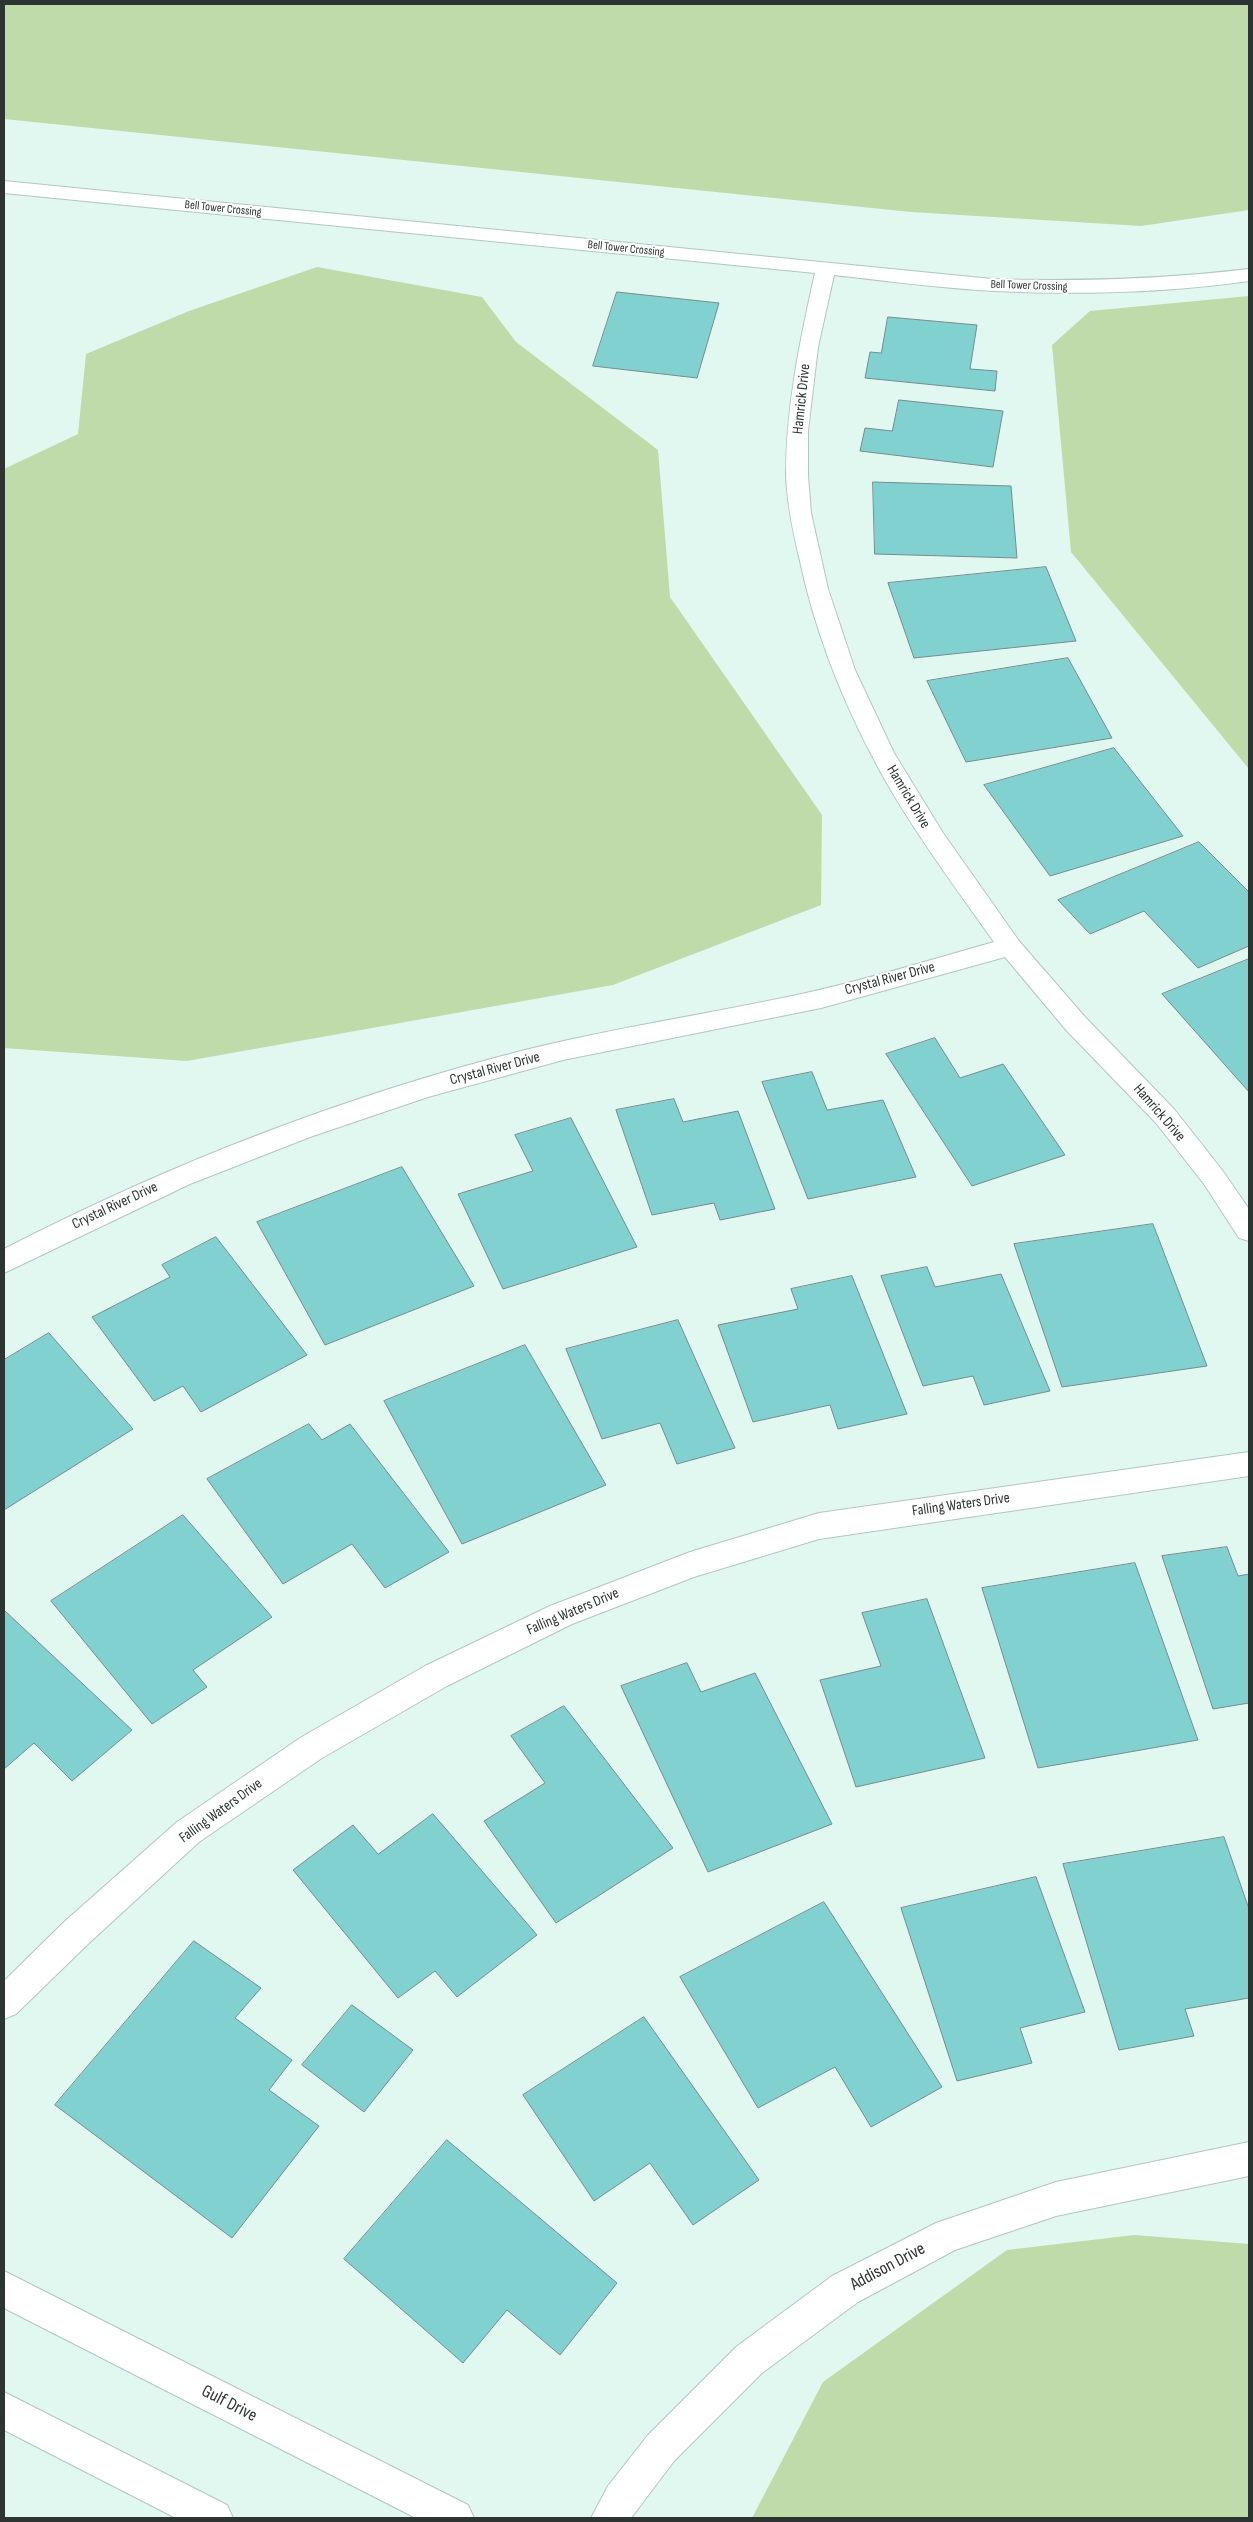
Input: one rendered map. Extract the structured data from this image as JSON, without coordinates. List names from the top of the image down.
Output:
{
  "streets": {
    "street": [
      "Bell Tower Crossing",
      "Hamrick Drive",
      "Crystal River Drive",
      "Falling Waters Drive",
      "Addison Drive",
      "Gulf Drive"
    ]
  },
  "crossings": [
    ["Bell Tower Crossing", "Hamrick Drive"],
    ["Hamrick Drive", "Crystal River Drive"]
  ]
}
